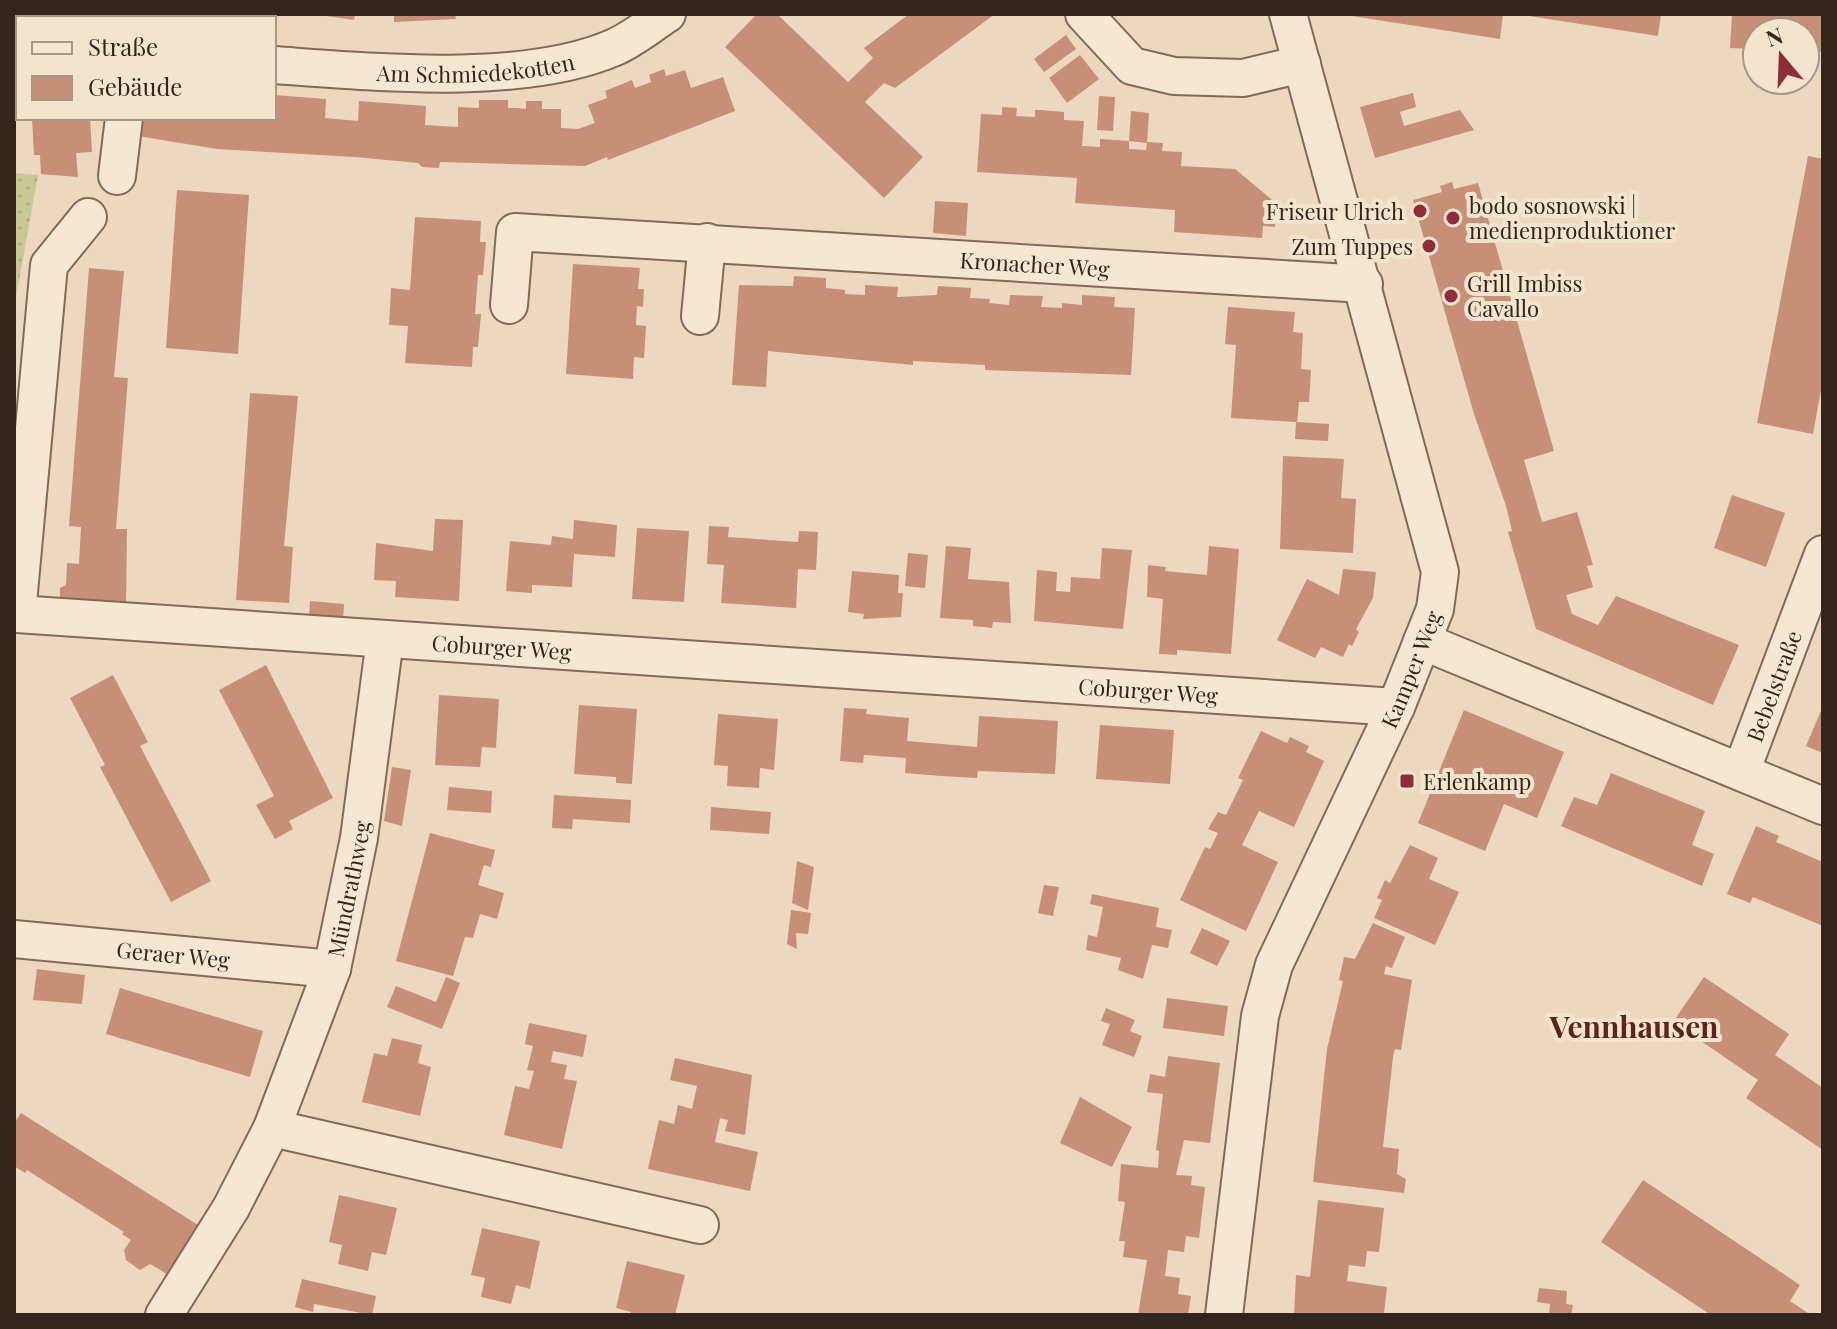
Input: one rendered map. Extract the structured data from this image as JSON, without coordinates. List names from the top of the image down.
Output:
{
  "streets": {
    "street": [
      "Am Schmiedekotten",
      "Kronacher Weg",
      "Coburger Weg",
      "Kamper Weg",
      "Bebelstraße",
      "Mündrathweg",
      "Geraer Weg"
    ]
  },
  "crossings": [
    ["Kronacher Weg", "Kamper Weg"],
    ["Coburger Weg", "Kamper Weg"],
    ["Coburger Weg", "Mündrathweg"],
    ["Mündrathweg", "Geraer Weg"]
  ],
  "districts": ["Vennhausen"],
  "places": {
    "other": [
      "Friseur Ulrich",
      "bodo sosnowski | medienproduktioner",
      "Zum Tuppes",
      "Grill Imbiss Cavallo"
    ],
    "transit": ["Erlenkamp"]
  },
  "legend": ["Straße", "Gebäude"],
  "north": "top"
}
